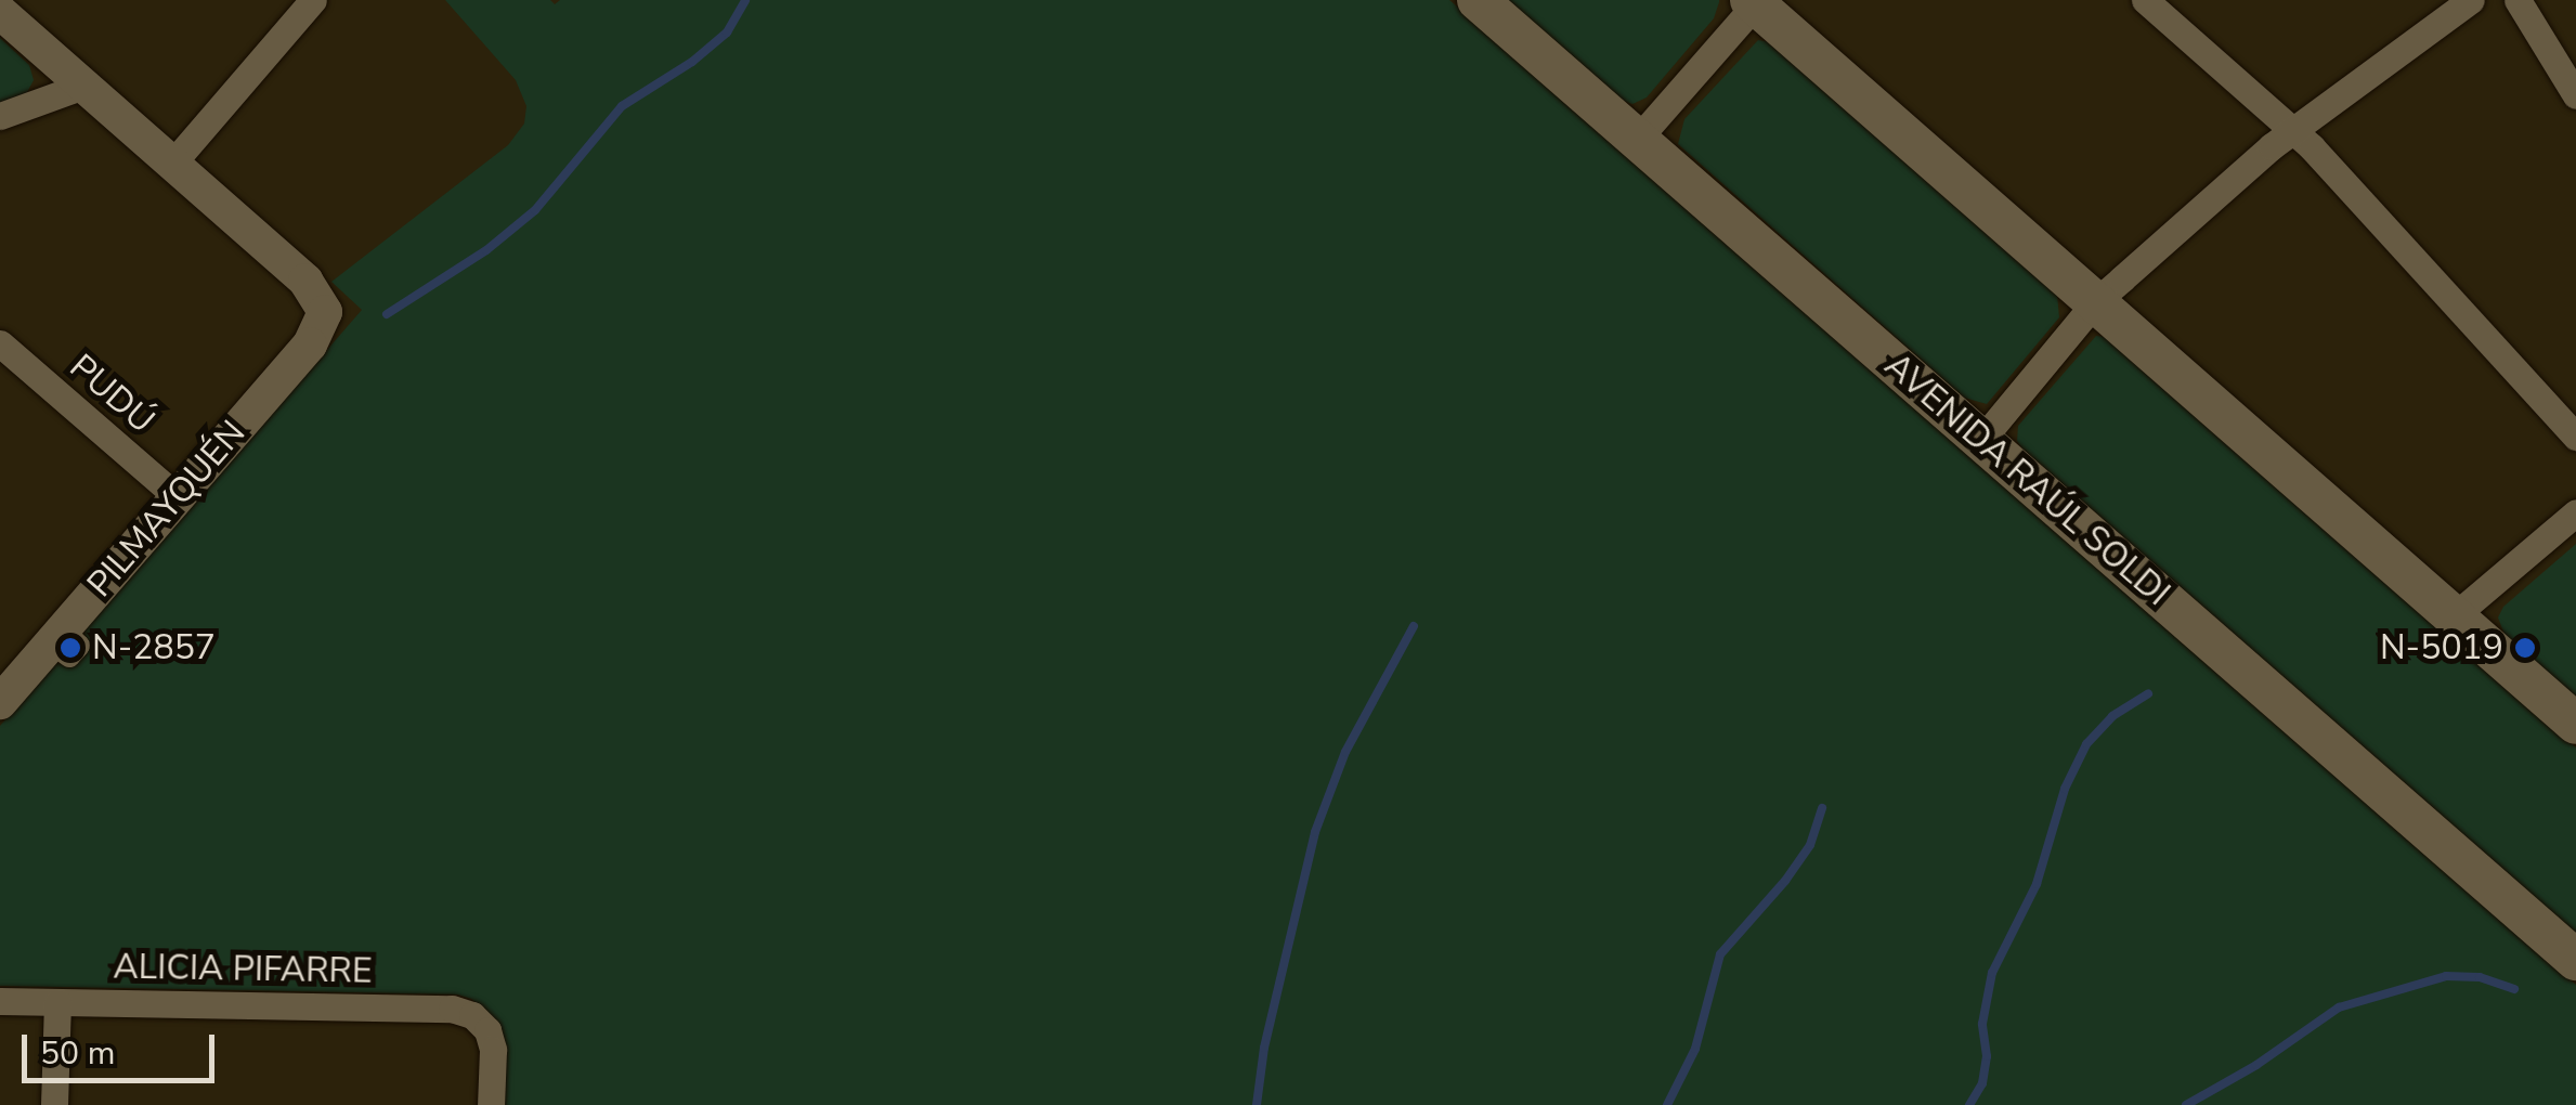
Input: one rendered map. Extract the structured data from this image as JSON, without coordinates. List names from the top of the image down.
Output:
{
  "streets": {
    "main road": ["AVENIDA RAÚL SOLDI"],
    "street": ["PUDÚ", "PILMAYQUÉN", "ALICIA PIFARRE"]
  },
  "crossings": [
    ["PUDÚ", "PILMAYQUÉN"]
  ],
  "places": ["N-2857", "N-5019"],
  "scale_bar": "50 m"
}
